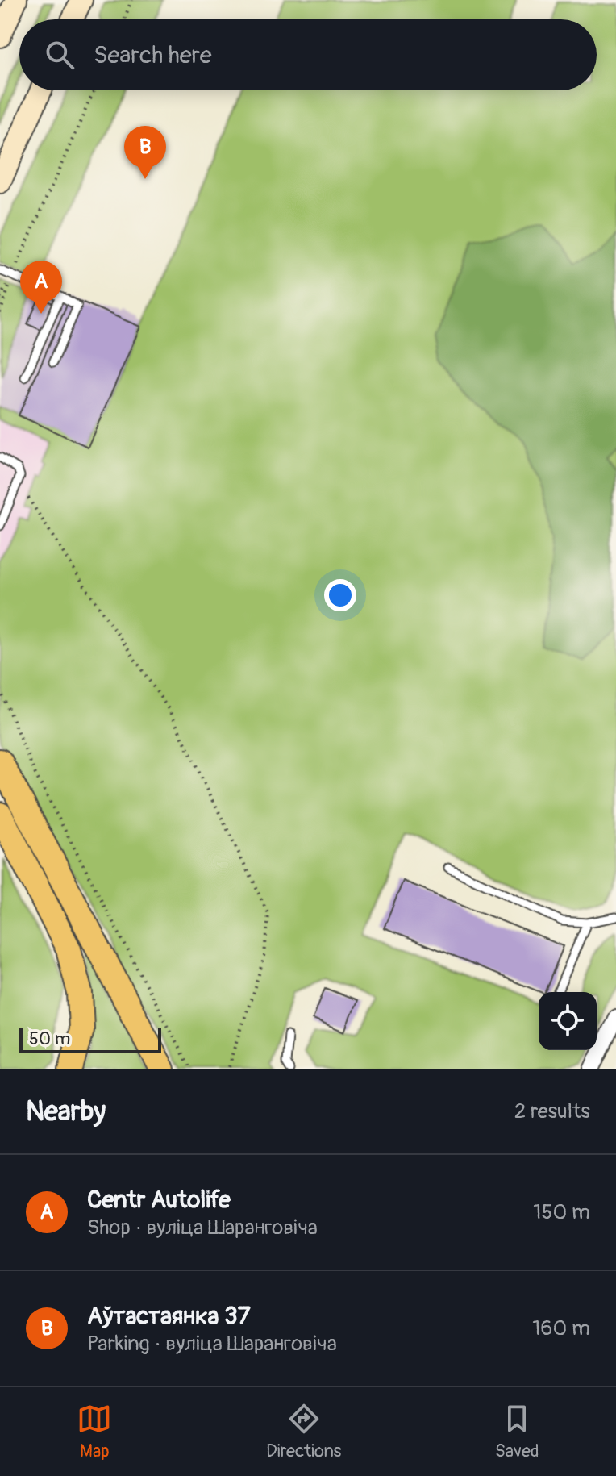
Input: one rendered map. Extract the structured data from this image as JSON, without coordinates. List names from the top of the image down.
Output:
{
  "scale_bar": "50 m",
  "page": {
    "search": "Search here",
    "pins": ["B", "A"],
    "scale": "50 m",
    "heading": ["Nearby", "2 results"],
    "list": [
      {
        "mark": "A",
        "name": "Centr Autolife",
        "note": "Shop · вуліца Шаранговіча",
        "value": "150 m"
      },
      {
        "mark": "B",
        "name": "Аўтастаянка 37",
        "note": "Parking · вуліца Шаранговіча",
        "value": "160 m"
      }
    ],
    "nav": ["Map", "Directions", "Saved"]
  }
}
